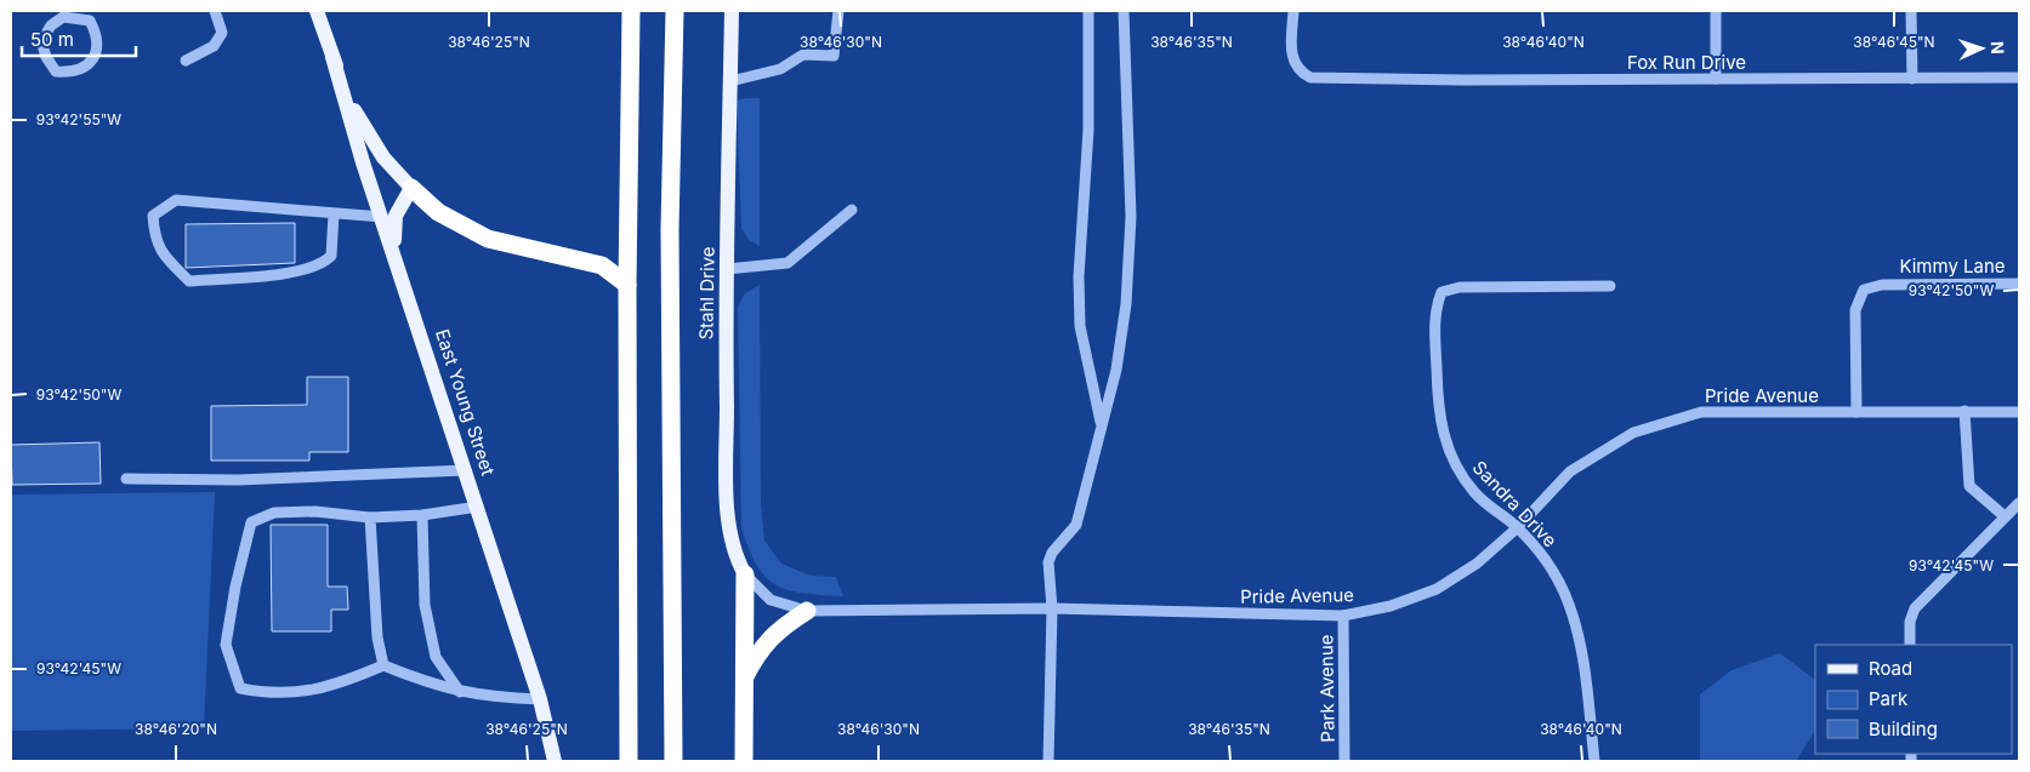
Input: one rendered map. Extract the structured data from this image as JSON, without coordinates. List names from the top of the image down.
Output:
{
  "streets": {
    "main road": ["Stahl Drive", "East Young Street"],
    "street": [
      "Fox Run Drive",
      "Kimmy Lane",
      "Pride Avenue",
      "Sandra Drive",
      "Park Avenue"
    ]
  },
  "crossings": [
    ["Kimmy Lane", "Pride Avenue"],
    ["Stahl Drive", "Pride Avenue"],
    ["Pride Avenue", "Sandra Drive"],
    ["Pride Avenue", "Park Avenue"]
  ],
  "legend": ["Road", "Park", "Building"],
  "scale_bar": "50 m",
  "north": "right",
  "coordinates": [
    "38°46'25\"N",
    "38°46'30\"N",
    "38°46'35\"N",
    "38°46'40\"N",
    "38°46'45\"N",
    "93°42'55\"W",
    "93°42'50\"W",
    "93°42'45\"W",
    "38°46'20\"N"
  ]
}
